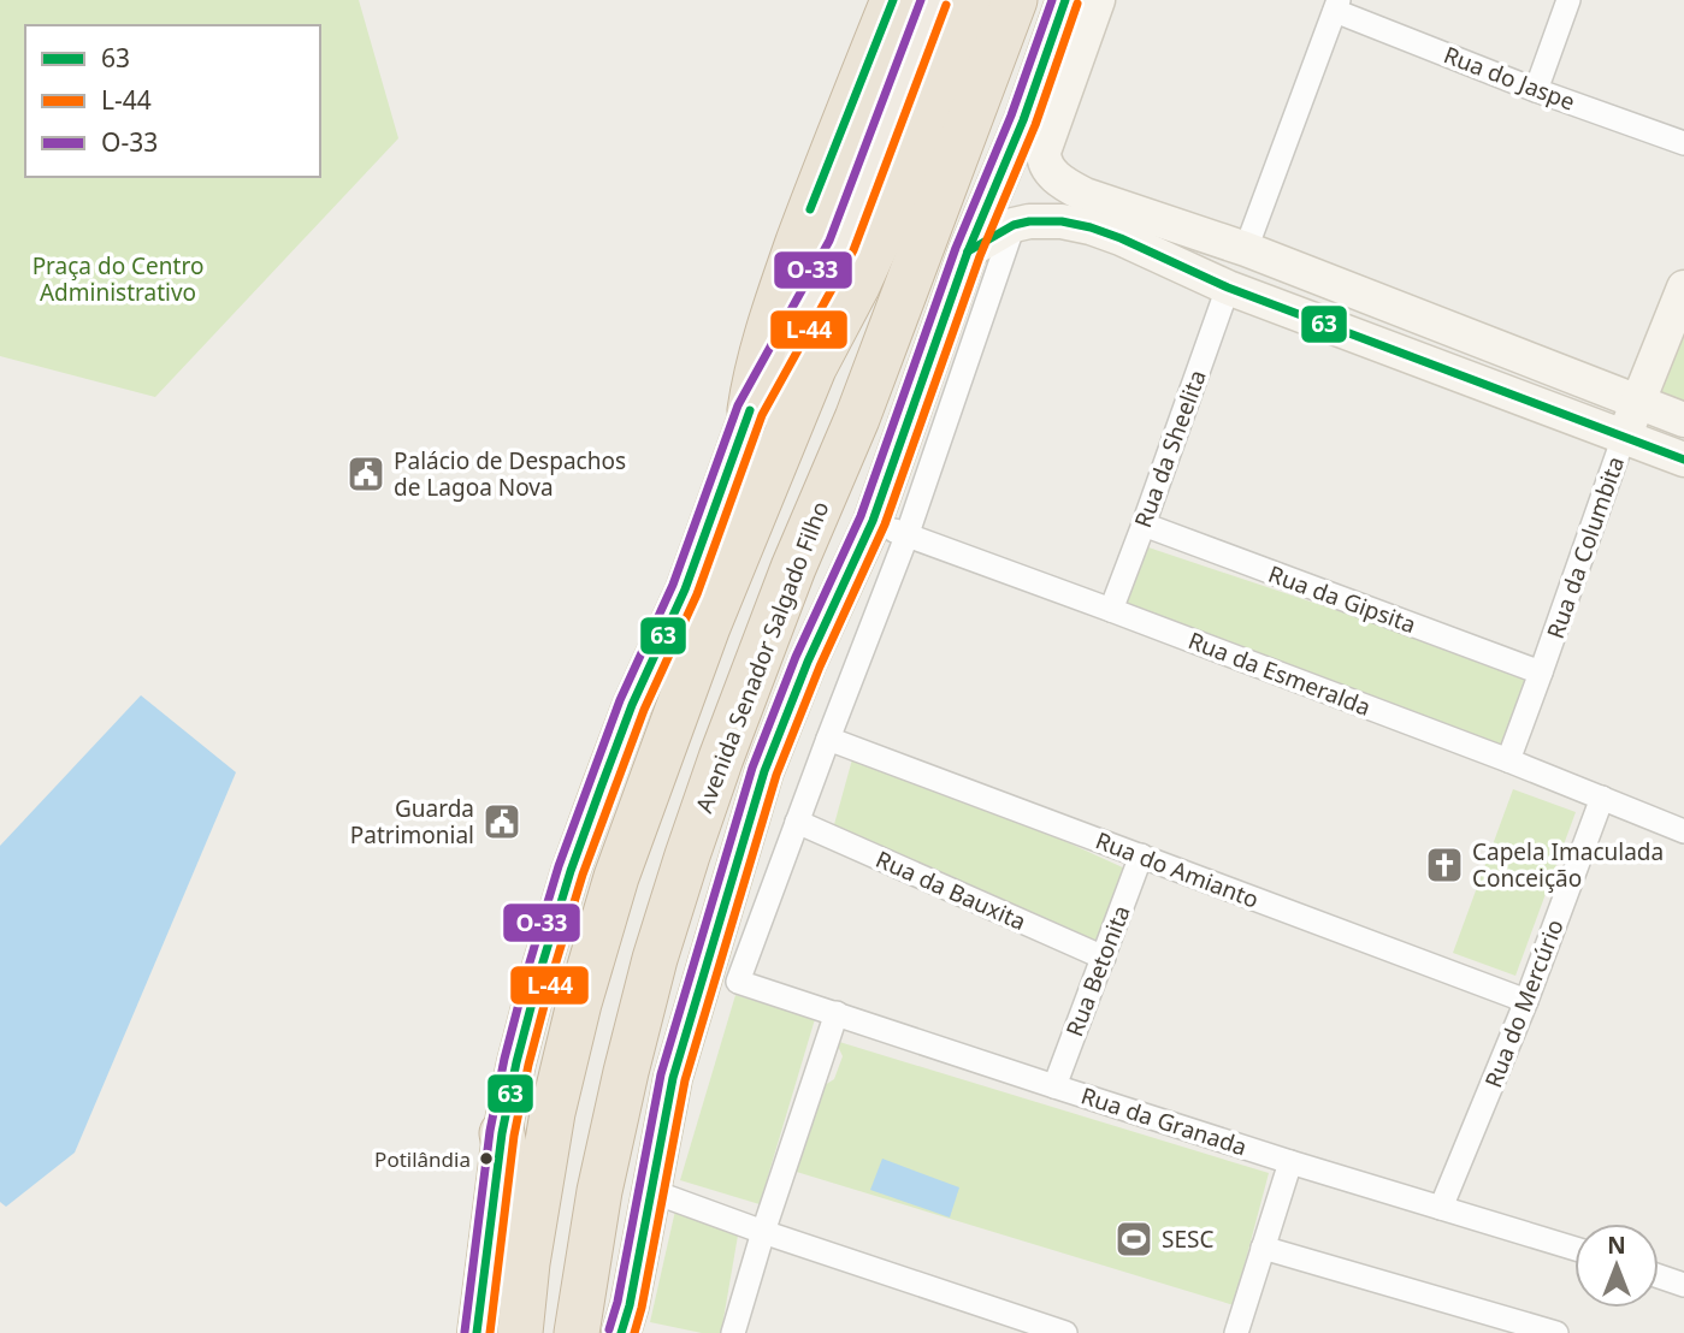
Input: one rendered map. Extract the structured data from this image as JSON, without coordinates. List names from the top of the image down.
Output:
{
  "streets": {
    "highway": ["Avenida Senador Salgado Filho"],
    "main road": ["Rua da Columbita"],
    "street": [
      "Rua do Jaspe",
      "Rua da Sheelita",
      "Rua da Gipsita",
      "Rua da Esmeralda",
      "Rua do Amianto",
      "Rua da Bauxita",
      "Rua Betonita",
      "Rua do Mercúrio",
      "Rua da Granada"
    ]
  },
  "crossings": [
    ["Rua da Sheelita", "Rua da Gipsita"],
    ["Rua da Sheelita", "Rua da Esmeralda"],
    ["Rua da Columbita", "Rua da Gipsita"],
    ["Rua da Columbita", "Rua da Esmeralda"],
    ["Avenida Senador Salgado Filho", "Rua da Esmeralda"],
    ["Rua da Esmeralda", "Rua do Mercúrio"],
    ["Rua do Amianto", "Rua Betonita"],
    ["Rua do Amianto", "Rua do Mercúrio"],
    ["Rua da Bauxita", "Rua Betonita"],
    ["Rua da Bauxita", "Rua da Granada"],
    ["Rua Betonita", "Rua da Granada"],
    ["Rua do Mercúrio", "Rua da Granada"]
  ],
  "parks": ["Praça do Centro Administrativo"],
  "places": {
    "public building": ["Palácio de Despachos de Lagoa Nova", "Guarda Patrimonial"],
    "church": ["Capela Imaculada Conceição"],
    "other": ["Potilândia"],
    "sports": ["SESC"]
  },
  "lines": ["transit line 63", "transit line O-33", "transit line L-44"],
  "legend": ["63", "L-44", "O-33"],
  "north": "top"
}
